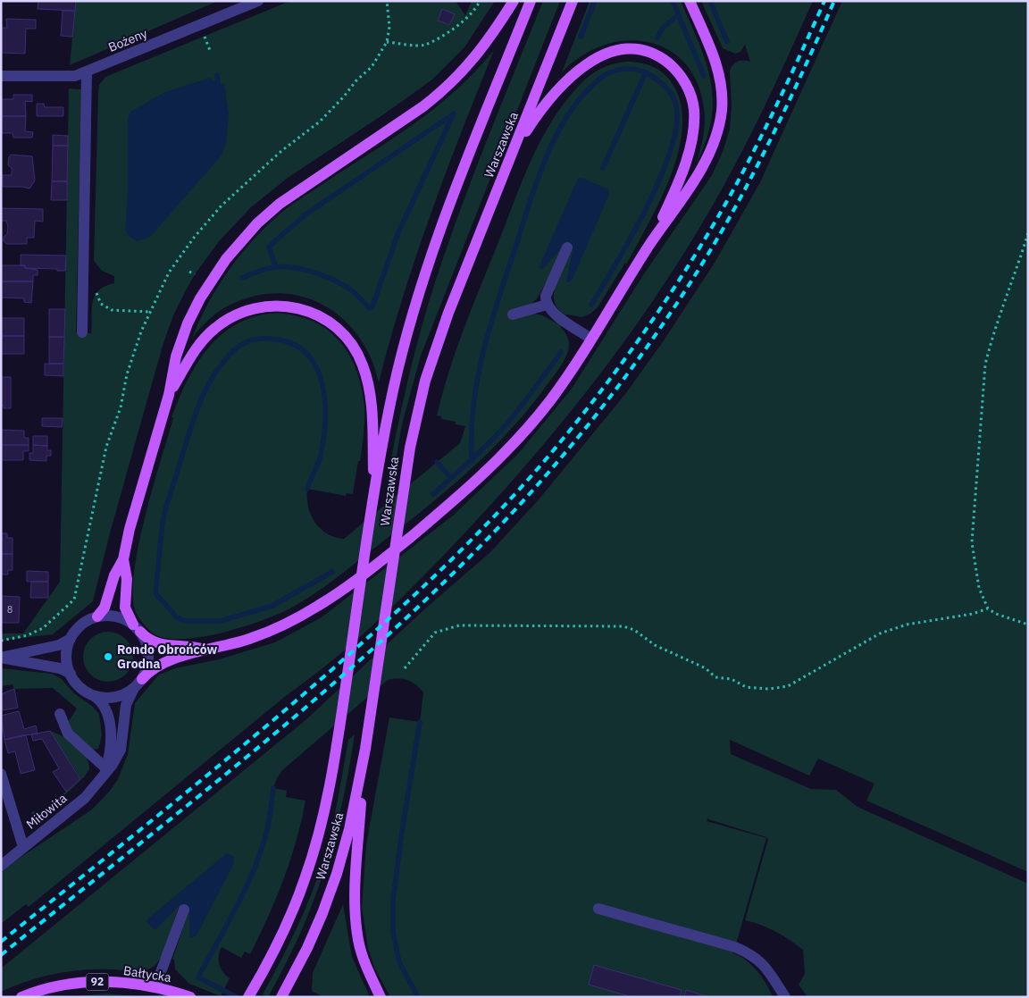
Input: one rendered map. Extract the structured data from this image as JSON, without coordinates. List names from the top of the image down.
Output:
{
  "streets": {
    "main road": ["Warszawska", "Bałtycka", "92"],
    "street": ["Bożeny", "Miłowita"]
  },
  "places": ["Rondo Obrońców Grodna"],
  "house_numbers": ["8"]
}
